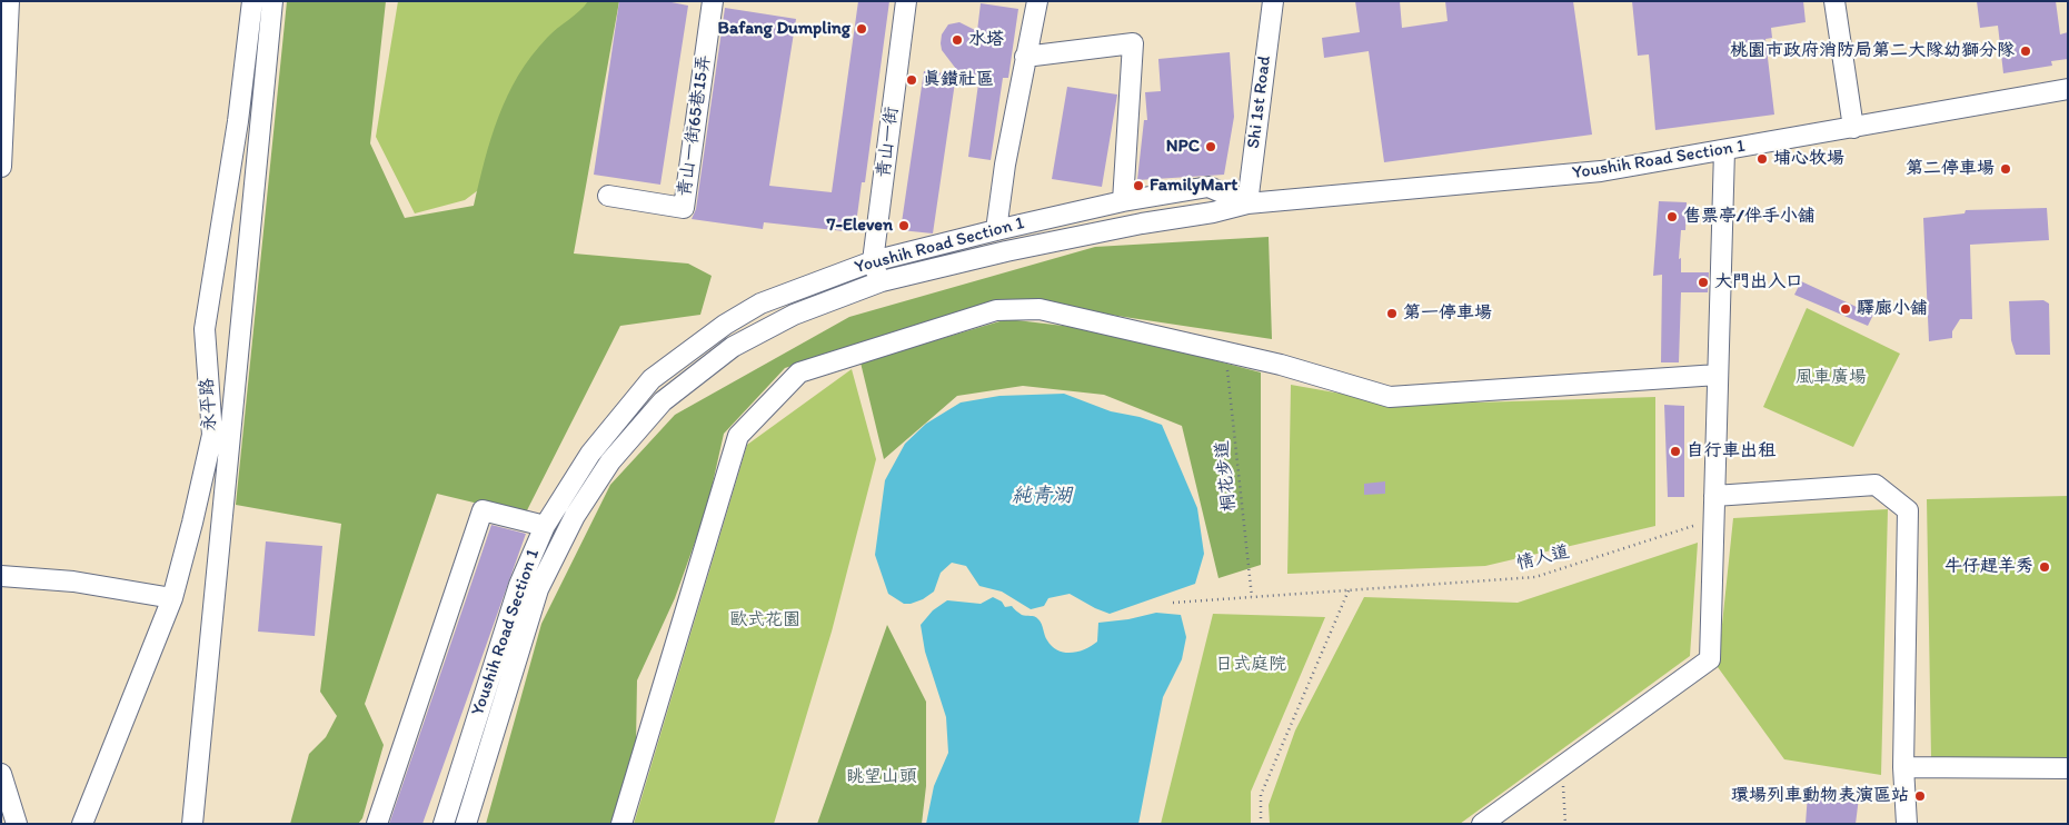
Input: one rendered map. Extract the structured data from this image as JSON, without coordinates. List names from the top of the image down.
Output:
{
  "streets": {
    "street": [
      "Shi 1st Road",
      "青山一街65巷15弄",
      "青山一街",
      "Youshih Road Section 1",
      "永平路"
    ],
    "path": ["桐花步道", "情人道"]
  },
  "crossings": [
    ["Shi 1st Road", "Youshih Road Section 1"],
    ["青山一街", "Youshih Road Section 1"],
    ["桐花步道", "情人道"]
  ],
  "water": ["純青湖"],
  "parks": [
    "風車廣場",
    "歐式花園",
    "日式庭院",
    "眺望山頭"
  ],
  "places": [
    "Bafang Dumpling",
    "水塔",
    "桃園市政府消防局第二大隊幼獅分隊",
    "真鑚社區",
    "NPC",
    "埔心牧場",
    "第二停車場",
    "FamilyMart",
    "售票亭/伴手小舖",
    "7-Eleven",
    "大門出入口",
    "驛廊小舖",
    "第一停車場",
    "自行車出租",
    "牛仔趕羊秀",
    "環場列車動物表演區站"
  ]
}
